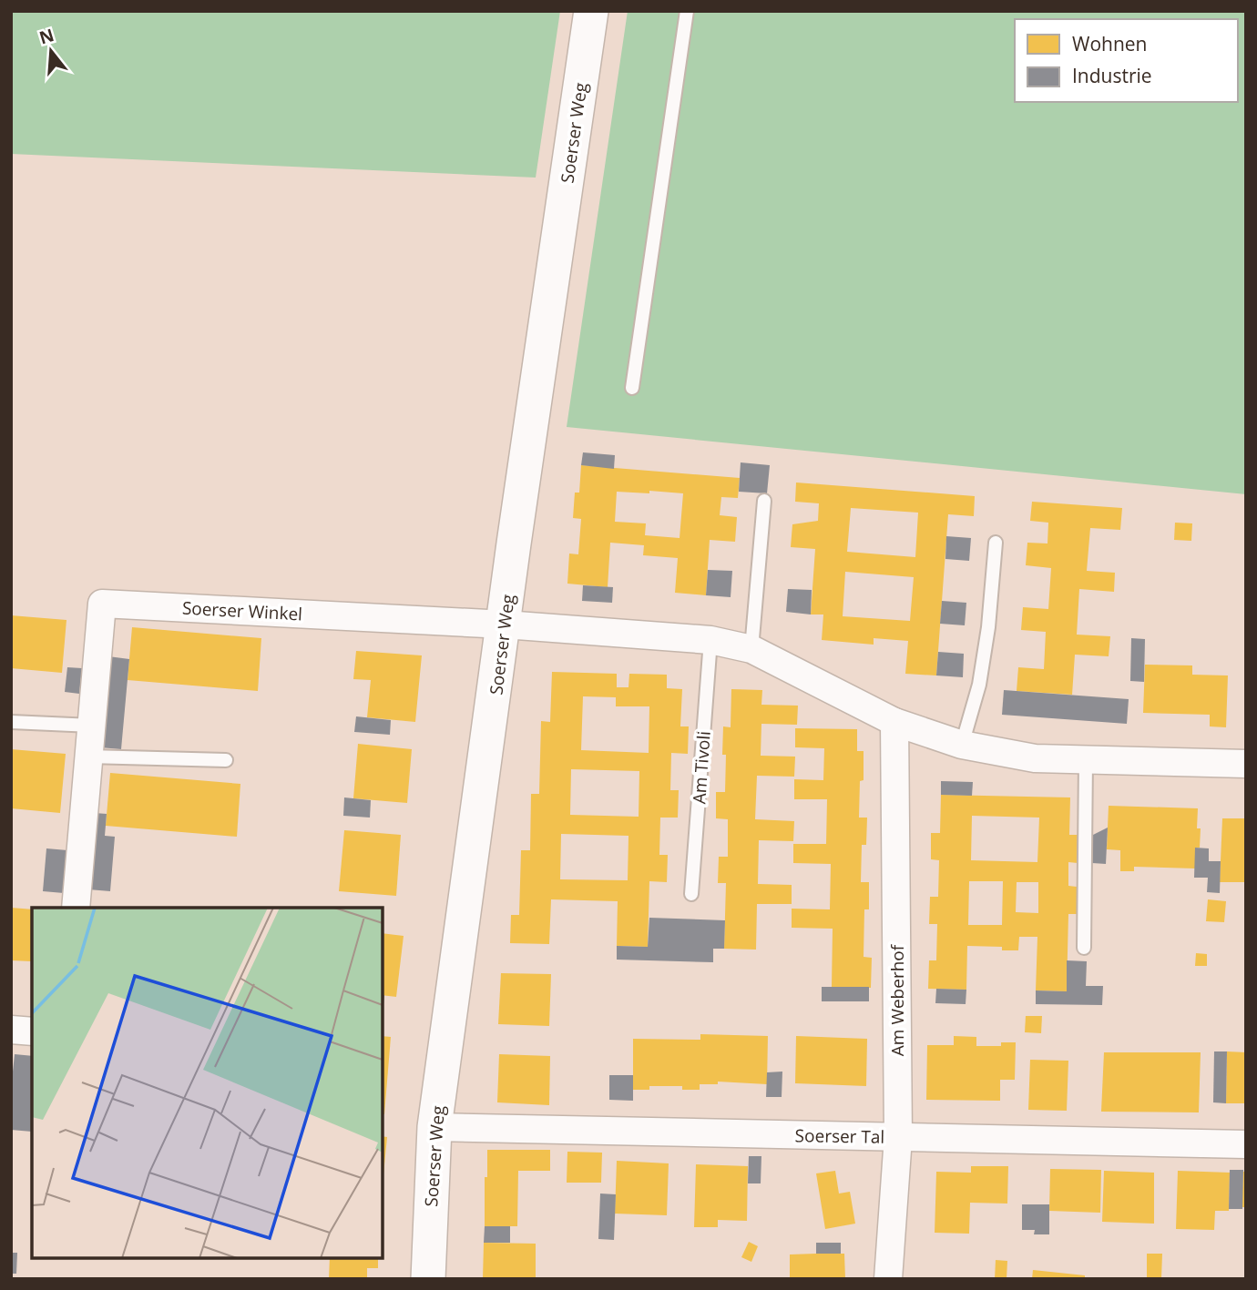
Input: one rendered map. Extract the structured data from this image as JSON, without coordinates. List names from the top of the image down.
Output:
{
  "streets": {
    "street": [
      "Soerser Weg",
      "Soerser Winkel",
      "Am Weberhof",
      "Soerser Tal"
    ],
    "lane": ["Am Tivoli"]
  },
  "crossings": [
    ["Soerser Weg", "Soerser Winkel"],
    ["Soerser Weg", "Soerser Tal"],
    ["Am Weberhof", "Soerser Tal"]
  ],
  "legend": ["Wohnen", "Industrie"],
  "north": "top"
}
